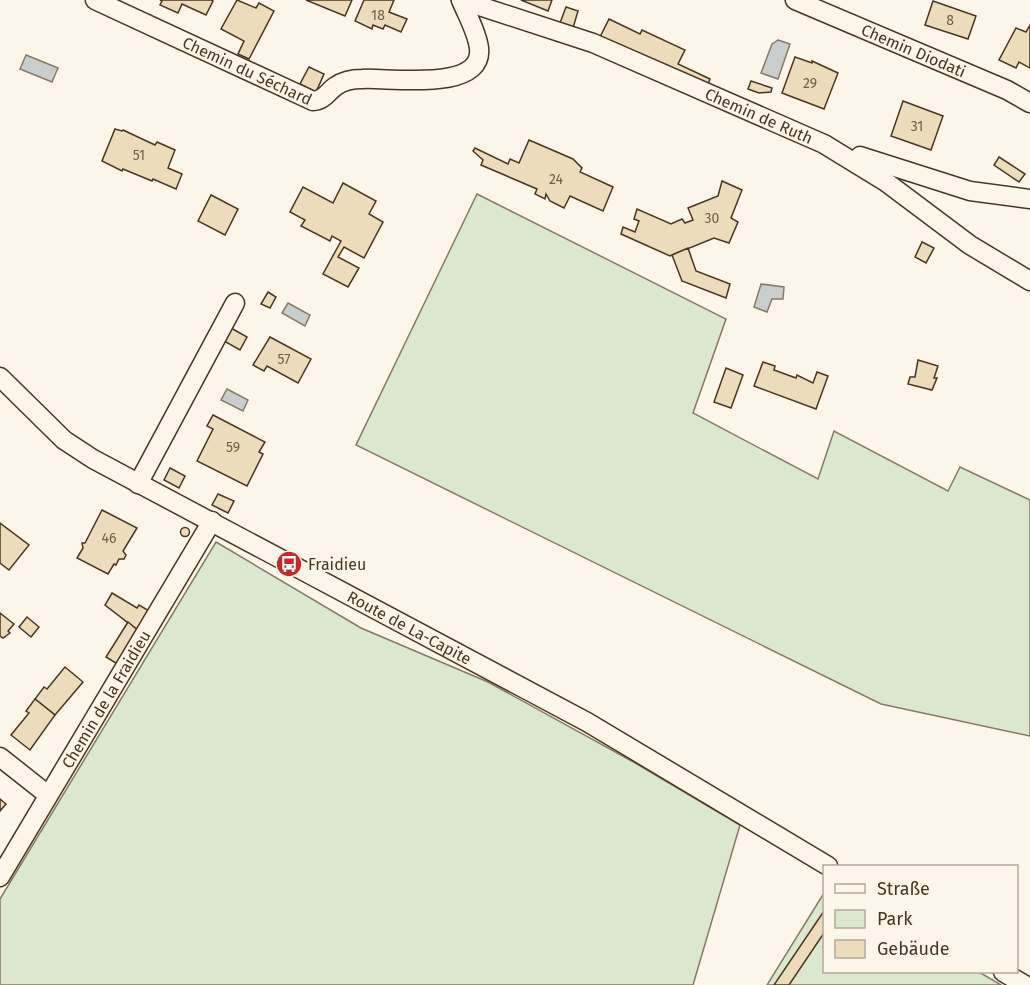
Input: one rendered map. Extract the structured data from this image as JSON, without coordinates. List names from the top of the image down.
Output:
{
  "streets": {
    "street": [
      "Chemin Diodati",
      "Chemin du Séchard",
      "Chemin de Ruth",
      "Route de La-Capite",
      "Chemin de la Fraidieu"
    ]
  },
  "crossings": [
    ["Chemin du Séchard", "Chemin de Ruth"],
    ["Route de La-Capite", "Chemin de la Fraidieu"]
  ],
  "places": {
    "bus stop": ["Fraidieu"]
  },
  "house_numbers": [
    "18",
    "8",
    "29",
    "31",
    "51",
    "24",
    "30",
    "57",
    "59",
    "46"
  ],
  "legend": ["Straße", "Park", "Gebäude"]
}
